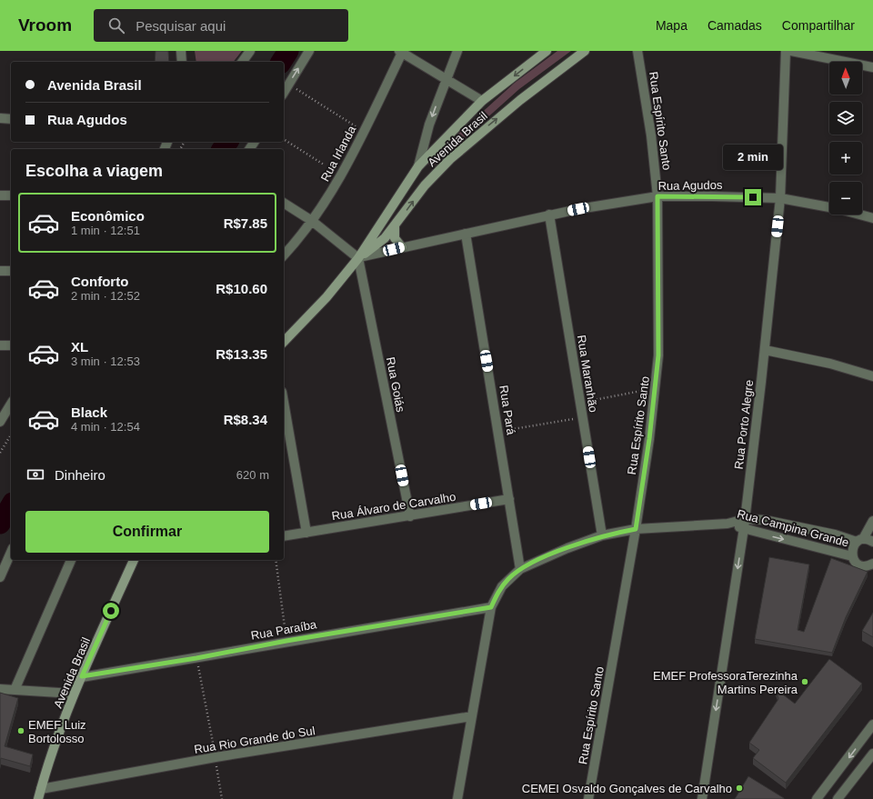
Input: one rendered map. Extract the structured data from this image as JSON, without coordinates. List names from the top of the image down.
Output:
{
  "streets": {
    "main road": ["Avenida Brasil"],
    "street": [
      "Rua Espírito Santo",
      "Rua Irlanda",
      "Rua Agudos",
      "Rua Maranhão",
      "Rua Goiás",
      "Rua Pará",
      "Rua Porto Alegre",
      "Rua Álvaro de Carvalho",
      "Rua Campina Grande",
      "Rua Paraíba",
      "Rua Rio Grande do Sul"
    ]
  },
  "crossings": [
    ["Rua Espírito Santo", "Rua Agudos"],
    ["Rua Espírito Santo", "Rua Campina Grande"],
    ["Avenida Brasil", "Rua Agudos"],
    ["Avenida Brasil", "Rua Goiás"],
    ["Avenida Brasil", "Rua Paraíba"],
    ["Avenida Brasil", "Rua Rio Grande do Sul"],
    ["Rua Agudos", "Rua Maranhão"],
    ["Rua Agudos", "Rua Goiás"],
    ["Rua Agudos", "Rua Pará"],
    ["Rua Agudos", "Rua Porto Alegre"],
    ["Rua Maranhão", "Rua Campina Grande"],
    ["Rua Goiás", "Rua Álvaro de Carvalho"],
    ["Rua Pará", "Rua Álvaro de Carvalho"],
    ["Rua Pará", "Rua Campina Grande"],
    ["Rua Porto Alegre", "Rua Campina Grande"],
    ["Rua Campina Grande", "Rua Paraíba"],
    ["Rua Campina Grande", "Rua Rio Grande do Sul"]
  ],
  "one_way": ["Rua Porto Alegre"],
  "places": ["EMEF ProfessoraTerezinha Martins Pereira", "EMEF Luiz Bortolosso", "CEMEI Osvaldo Gonçalves de Carvalho"],
  "north": "top",
  "page": {
    "header": "Vroom",
    "search": "Pesquisar aqui",
    "nav": ["Mapa", "Camadas", "Compartilhar"],
    "map_buttons": ["+", "−"],
    "banner": ["Avenida Brasil", "Rua Agudos"],
    "bubble": "2 min",
    "heading": "Escolha a viagem",
    "list": [
      {
        "name": "Econômico",
        "note": "1 min · 12:51",
        "value": "R$7.85"
      },
      {
        "name": "Conforto",
        "note": "2 min · 12:52",
        "value": "R$10.60"
      },
      {
        "name": "XL",
        "note": "3 min · 12:53",
        "value": "R$13.35"
      },
      {
        "name": "Black",
        "note": "4 min · 12:54",
        "value": "R$8.34"
      }
    ],
    "pay": ["Dinheiro", "620 m"],
    "buttons": "Confirmar"
  }
}
